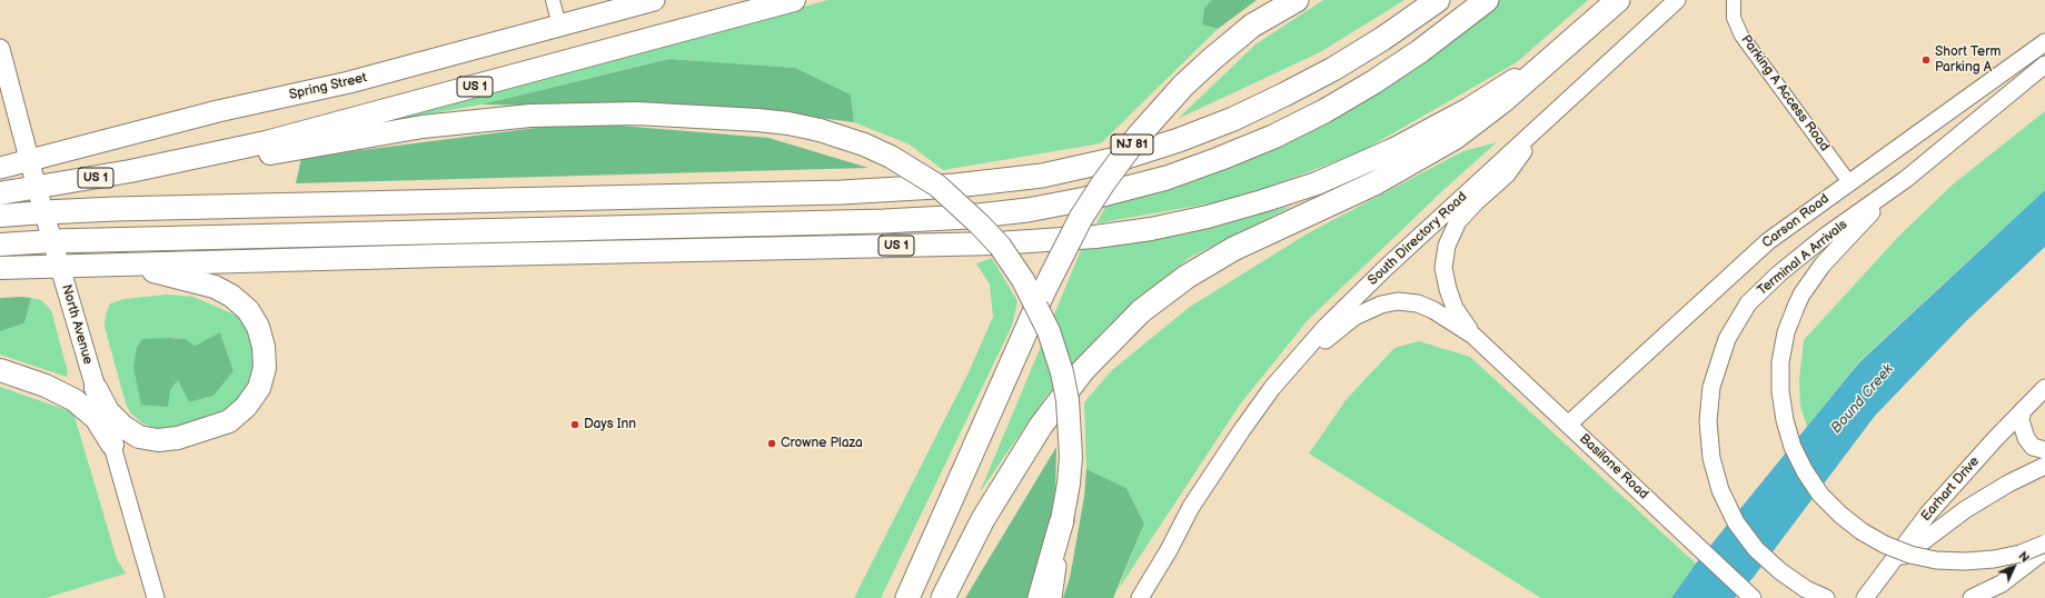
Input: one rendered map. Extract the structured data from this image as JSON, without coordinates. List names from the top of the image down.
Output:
{
  "streets": {
    "highway": ["US 1", "NJ 81"],
    "main road": ["Spring Street", "North Avenue"],
    "street": [
      "Parking A Access Road",
      "Carson Road",
      "South Directory Road",
      "Terminal A Arrivals",
      "Basilone Road",
      "Earhart Drive"
    ]
  },
  "crossings": [
    ["Spring Street", "North Avenue"],
    ["US 1", "North Avenue"],
    ["Parking A Access Road", "Carson Road"],
    ["Carson Road", "Basilone Road"]
  ],
  "water": ["Bound Creek"],
  "places": ["Short Term Parking A", "Days Inn", "Crowne Plaza"],
  "north": "top right"
}
